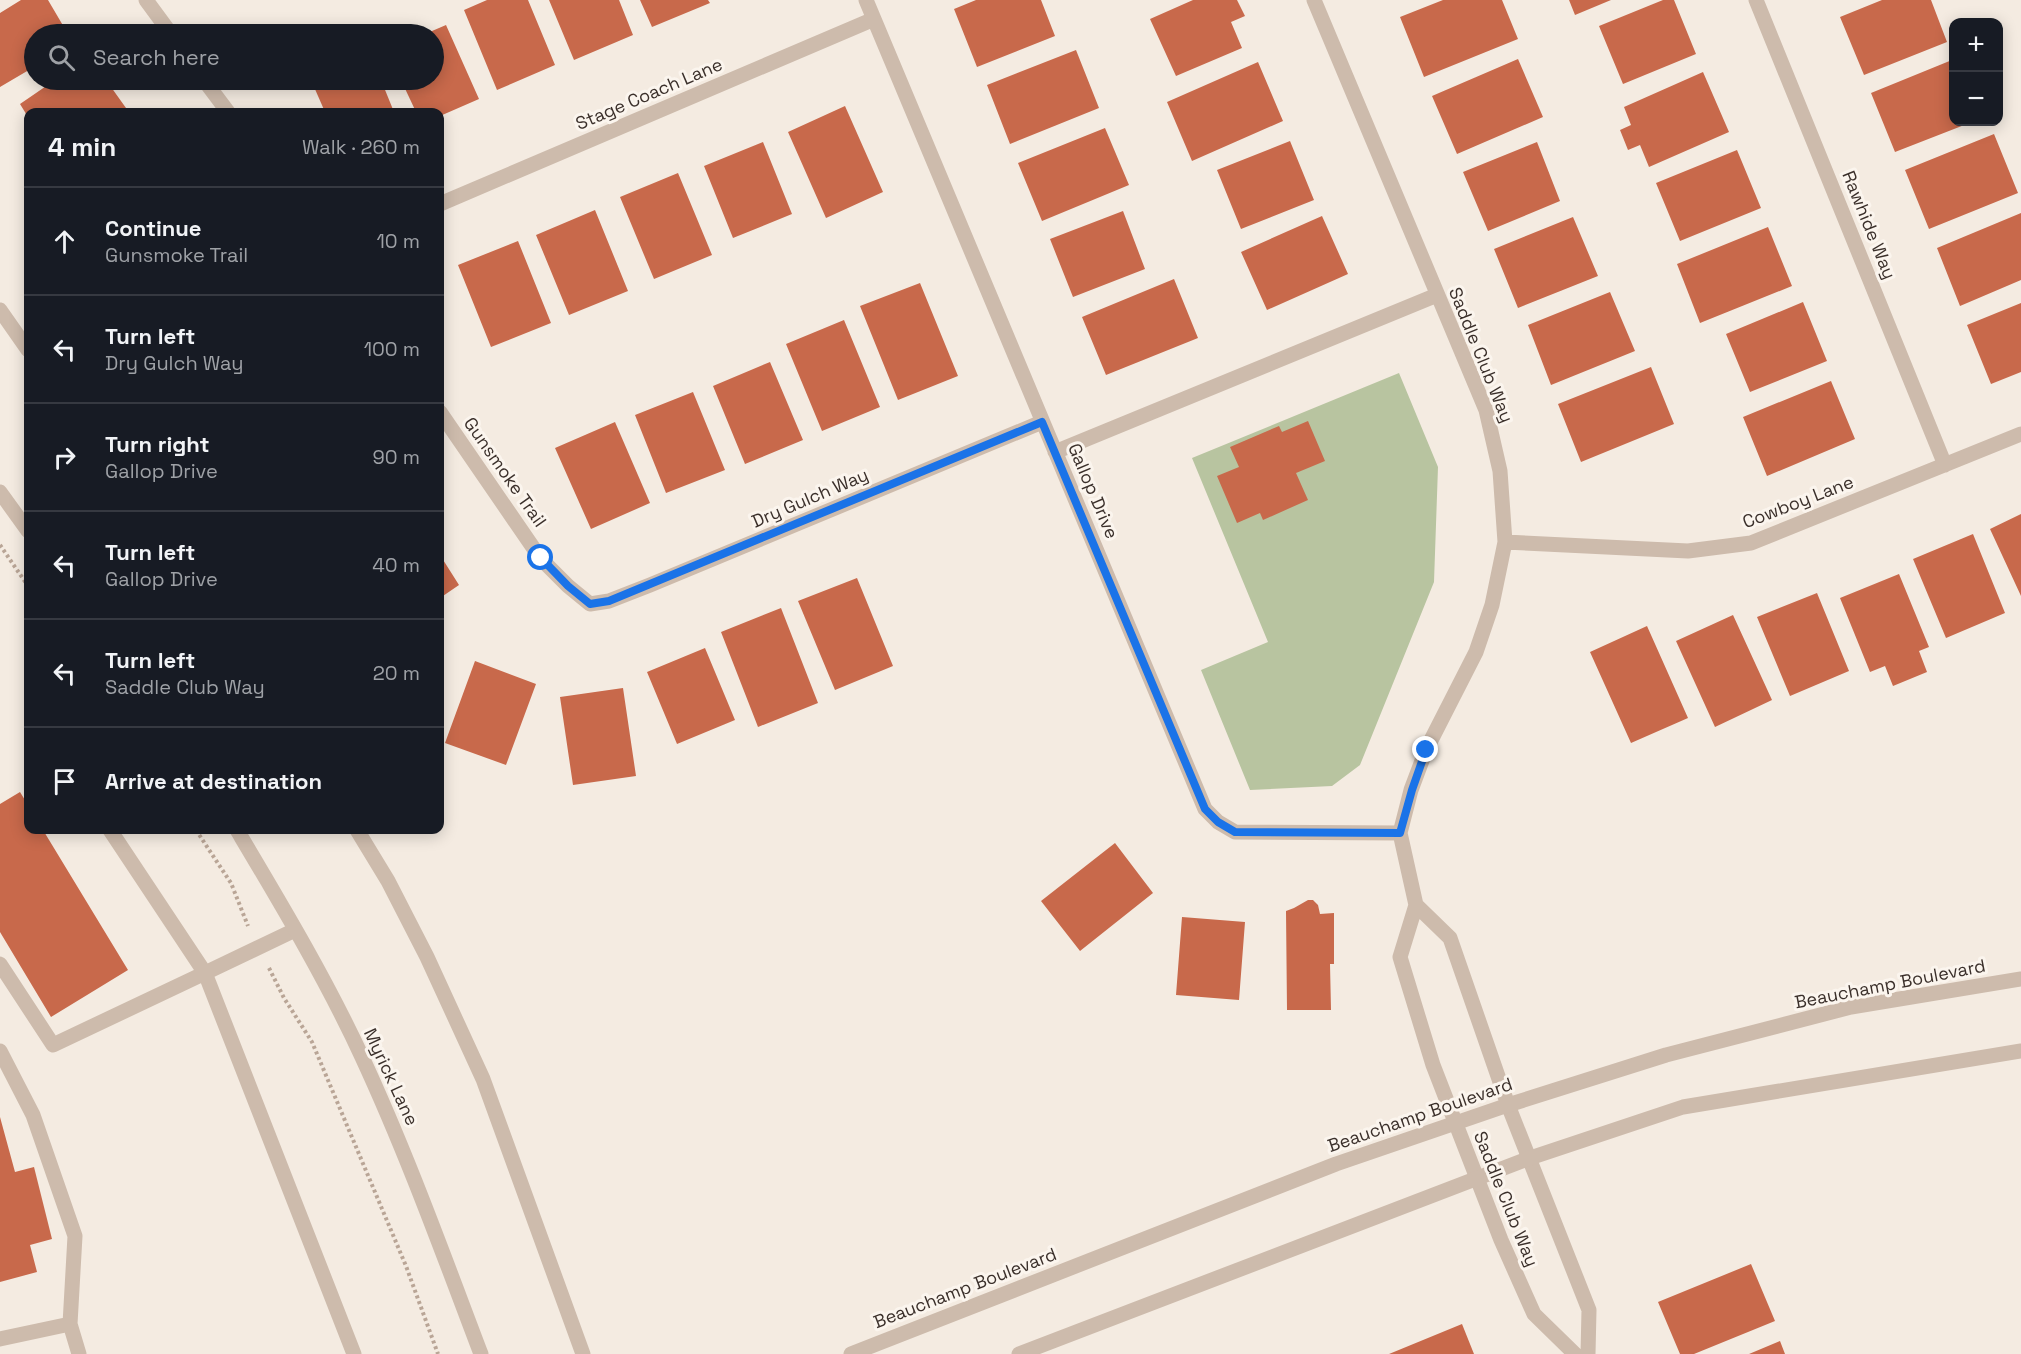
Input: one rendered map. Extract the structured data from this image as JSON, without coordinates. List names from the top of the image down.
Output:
{
  "streets": {
    "street": [
      "Stage Coach Lane",
      "Rawhide Way",
      "Saddle Club Way",
      "Gunsmoke Trail",
      "Gallop Drive",
      "Dry Gulch Way",
      "Cowboy Lane",
      "Beauchamp Boulevard",
      "Myrick Lane"
    ]
  },
  "crossings": [
    ["Stage Coach Lane", "Gallop Drive"],
    ["Rawhide Way", "Cowboy Lane"],
    ["Saddle Club Way", "Gallop Drive"],
    ["Saddle Club Way", "Cowboy Lane"],
    ["Saddle Club Way", "Beauchamp Boulevard"],
    ["Gunsmoke Trail", "Dry Gulch Way"],
    ["Gallop Drive", "Dry Gulch Way"]
  ],
  "page": {
    "map_buttons": ["+", "−"],
    "search": "Search here",
    "heading": ["4 min", "Walk · 260 m"],
    "list": [
      ["Continue", "Gunsmoke Trail", "10 m"],
      ["Turn left", "Dry Gulch Way", "100 m"],
      ["Turn right", "Gallop Drive", "90 m"],
      ["Turn left", "Gallop Drive", "40 m"],
      ["Turn left", "Saddle Club Way", "20 m"],
      "Arrive at destination"
    ]
  }
}
